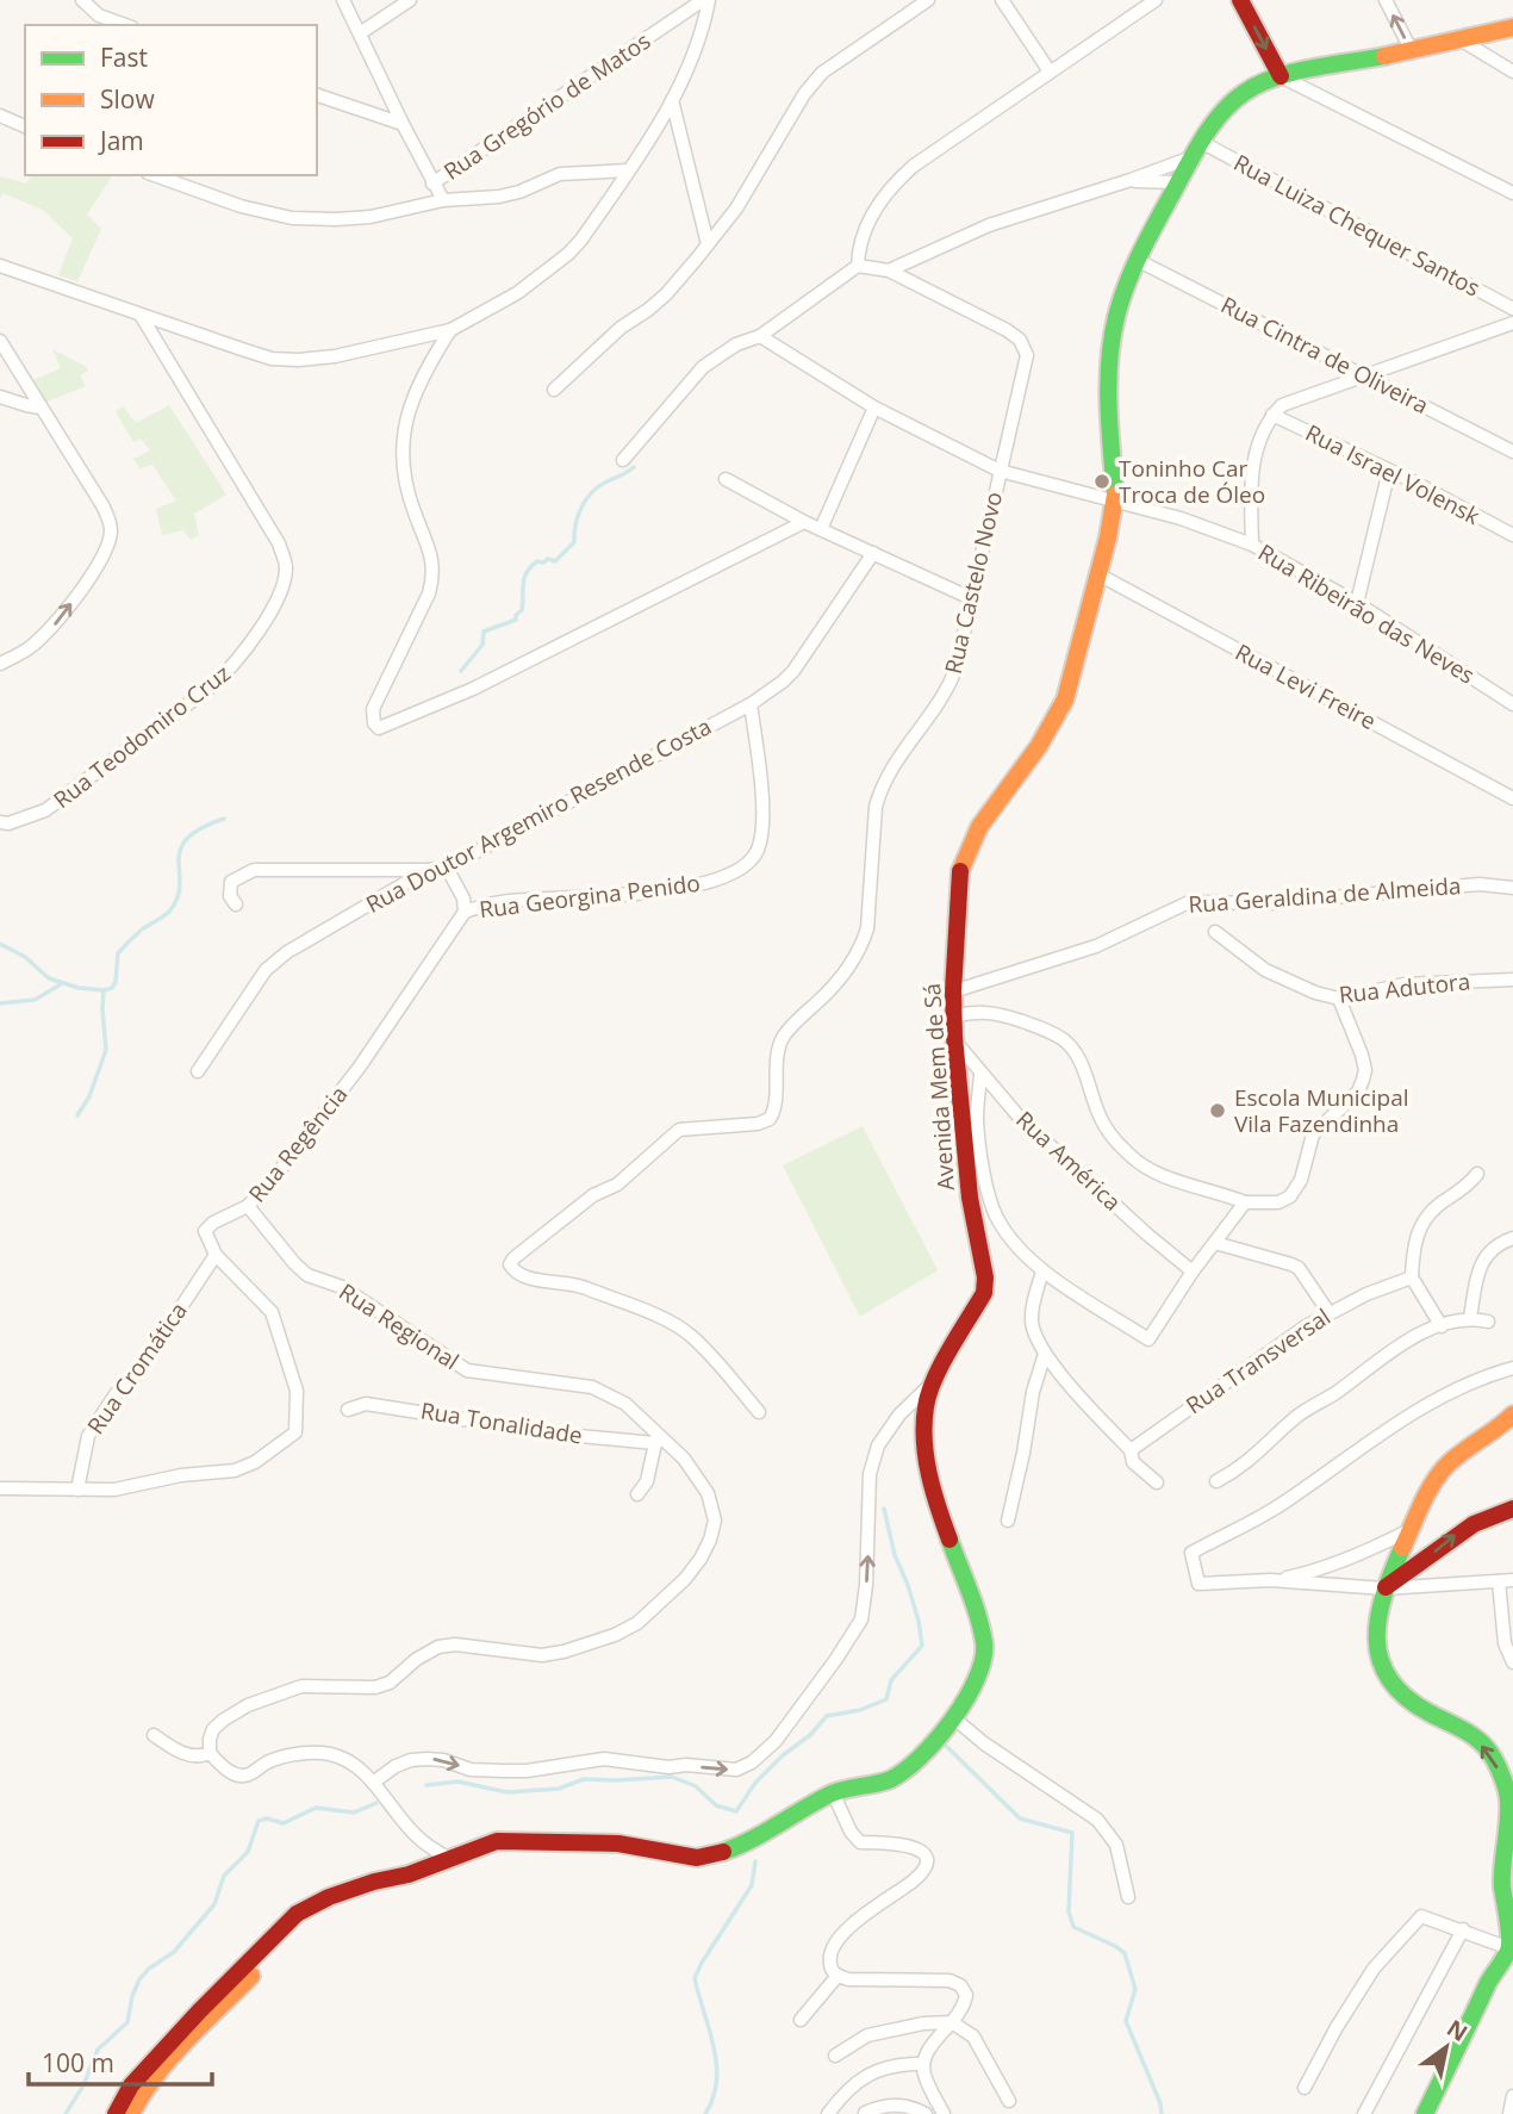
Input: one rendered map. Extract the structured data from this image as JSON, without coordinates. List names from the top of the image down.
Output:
{
  "streets": {
    "street": [
      "Rua Gregório de Matos",
      "Rua Luiza Chequer Santos",
      "Rua Cintra de Oliveira",
      "Rua Israel Volensk",
      "Rua Castelo Novo",
      "Rua Ribeirão das Neves",
      "Rua Levi Freire",
      "Rua Teodomiro Cruz",
      "Rua Doutor Argemiro Resende Costa",
      "Rua Geraldina de Almeida",
      "Rua Georgina Penido",
      "Rua Adutora",
      "Avenida Mem de Sá",
      "Rua Regência",
      "Rua América",
      "Rua Regional",
      "Rua Transversal",
      "Rua Cromática",
      "Rua Tonalidade"
    ]
  },
  "crossings": [
    ["Rua Luiza Chequer Santos", "Avenida Mem de Sá"],
    ["Rua Cintra de Oliveira", "Avenida Mem de Sá"],
    ["Rua Castelo Novo", "Rua Ribeirão das Neves"],
    ["Rua Ribeirão das Neves", "Avenida Mem de Sá"],
    ["Rua Levi Freire", "Avenida Mem de Sá"],
    ["Rua Doutor Argemiro Resende Costa", "Rua Georgina Penido"],
    ["Rua Geraldina de Almeida", "Avenida Mem de Sá"],
    ["Rua Georgina Penido", "Rua Regência"],
    ["Avenida Mem de Sá", "Rua América"],
    ["Rua Regência", "Rua Regional"],
    ["Rua Regência", "Rua Cromática"],
    ["Rua Regional", "Rua Tonalidade"]
  ],
  "places": ["Toninho Car Troca de Óleo", "Escola Municipal Vila Fazendinha"],
  "legend": ["Fast", "Slow", "Jam"],
  "scale_bar": "100 m",
  "north": "top right"
}
